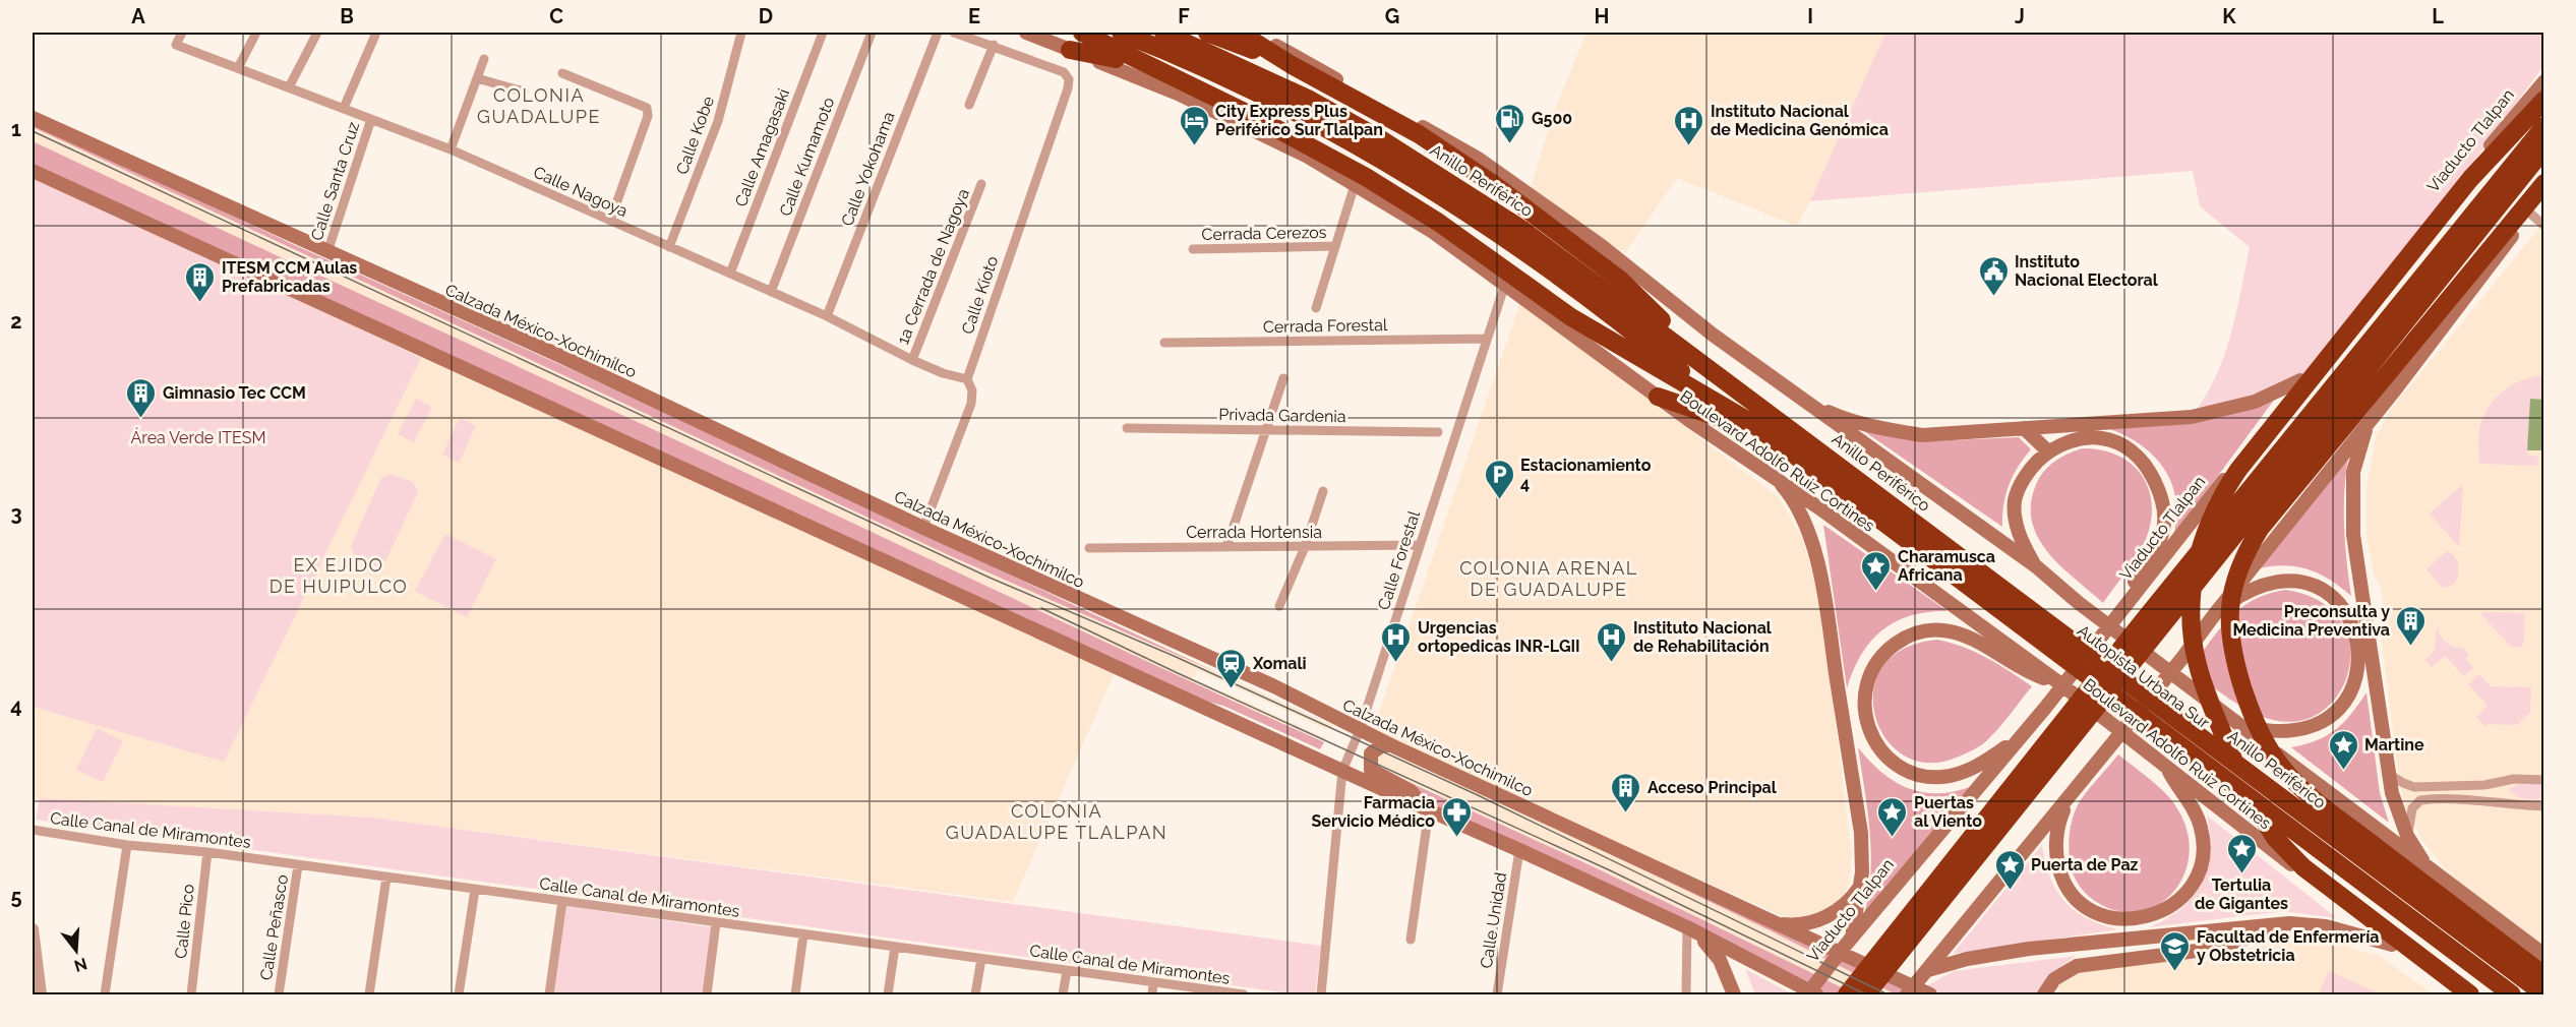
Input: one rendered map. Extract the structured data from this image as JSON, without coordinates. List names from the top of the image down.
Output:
{
  "streets": {
    "highway": ["Anillo Periférico", "Autopista Urbana Sur"],
    "main road": ["Viaducto Tlalpan", "Calzada México-Xochimilco", "Boulevard Adolfo Ruiz Cortines"],
    "street": [
      "Calle Kobe",
      "Calle Amagasaki",
      "Calle Kumamoto",
      "Calle Yokohama",
      "Calle Santa Cruz",
      "Calle Nagoya",
      "Cerrada Cerezos",
      "1a Cerrada de Nagoya",
      "Calle Kioto",
      "Cerrada Forestal",
      "Privada Gardenia",
      "Cerrada Hortensia",
      "Calle Forestal",
      "Calle Canal de Miramontes",
      "Calle Unidad",
      "Calle Pico",
      "Calle Peñasco"
    ]
  },
  "crossings": [
    ["Calle Kobe", "Calle Nagoya"],
    ["Calle Amagasaki", "Calle Nagoya"],
    ["Calle Kumamoto", "Calle Nagoya"],
    ["Calle Yokohama", "Calle Nagoya"],
    ["Anillo Periférico", "Autopista Urbana Sur"],
    ["Calle Santa Cruz", "Calle Nagoya"],
    ["Calle Santa Cruz", "Calzada México-Xochimilco"],
    ["Calle Nagoya", "1a Cerrada de Nagoya"],
    ["Calle Nagoya", "Calle Kioto"],
    ["Calle Kioto", "Calzada México-Xochimilco"],
    ["Cerrada Forestal", "Calle Forestal"],
    ["Calzada México-Xochimilco", "Calle Forestal"],
    ["Boulevard Adolfo Ruiz Cortines", "Calle Forestal"],
    ["Cerrada Hortensia", "Calle Forestal"],
    ["Calle Canal de Miramontes", "Calle Pico"],
    ["Calle Canal de Miramontes", "Calle Peñasco"]
  ],
  "districts": [
    "COLONIA GUADALUPE",
    "EX EJIDO DE HUIPULCO",
    "COLONIA ARENAL DE GUADALUPE",
    "COLONIA GUADALUPE TLALPAN"
  ],
  "parks": ["Área Verde ITESM"],
  "places": {
    "fuel station": ["G500"],
    "hotel": ["City Express Plus Periférico Sur Tlalpan"],
    "hospital": ["Instituto Nacional de Medicina Genómica", "Urgencias ortopedicas INR-LGII", "Instituto Nacional de Rehabilitación"],
    "public building": ["Instituto Nacional Electoral"],
    "building": [
      "ITESM CCM Aulas Prefabricadas",
      "Gimnasio Tec CCM",
      "Preconsulta y Medicina Preventiva",
      "Acceso Principal"
    ],
    "parking": ["Estacionamiento 4"],
    "place": [
      "Charamusca Africana",
      "Martine",
      "Puertas al Viento",
      "Tertulia de Gigantes",
      "Puerta de Paz"
    ],
    "station": ["Xomali"],
    "pharmacy": ["Farmacia Servicio Médico"],
    "school or university": ["Facultad de Enfermería y Obstetricia"]
  },
  "north": "bottom",
  "grid": {
    "columns": [
      "A",
      "B",
      "C",
      "D",
      "E",
      "F",
      "G",
      "H",
      "I",
      "J",
      "K",
      "L"
    ],
    "rows": [
      "1",
      "2",
      "3",
      "4",
      "5"
    ]
  }
}
